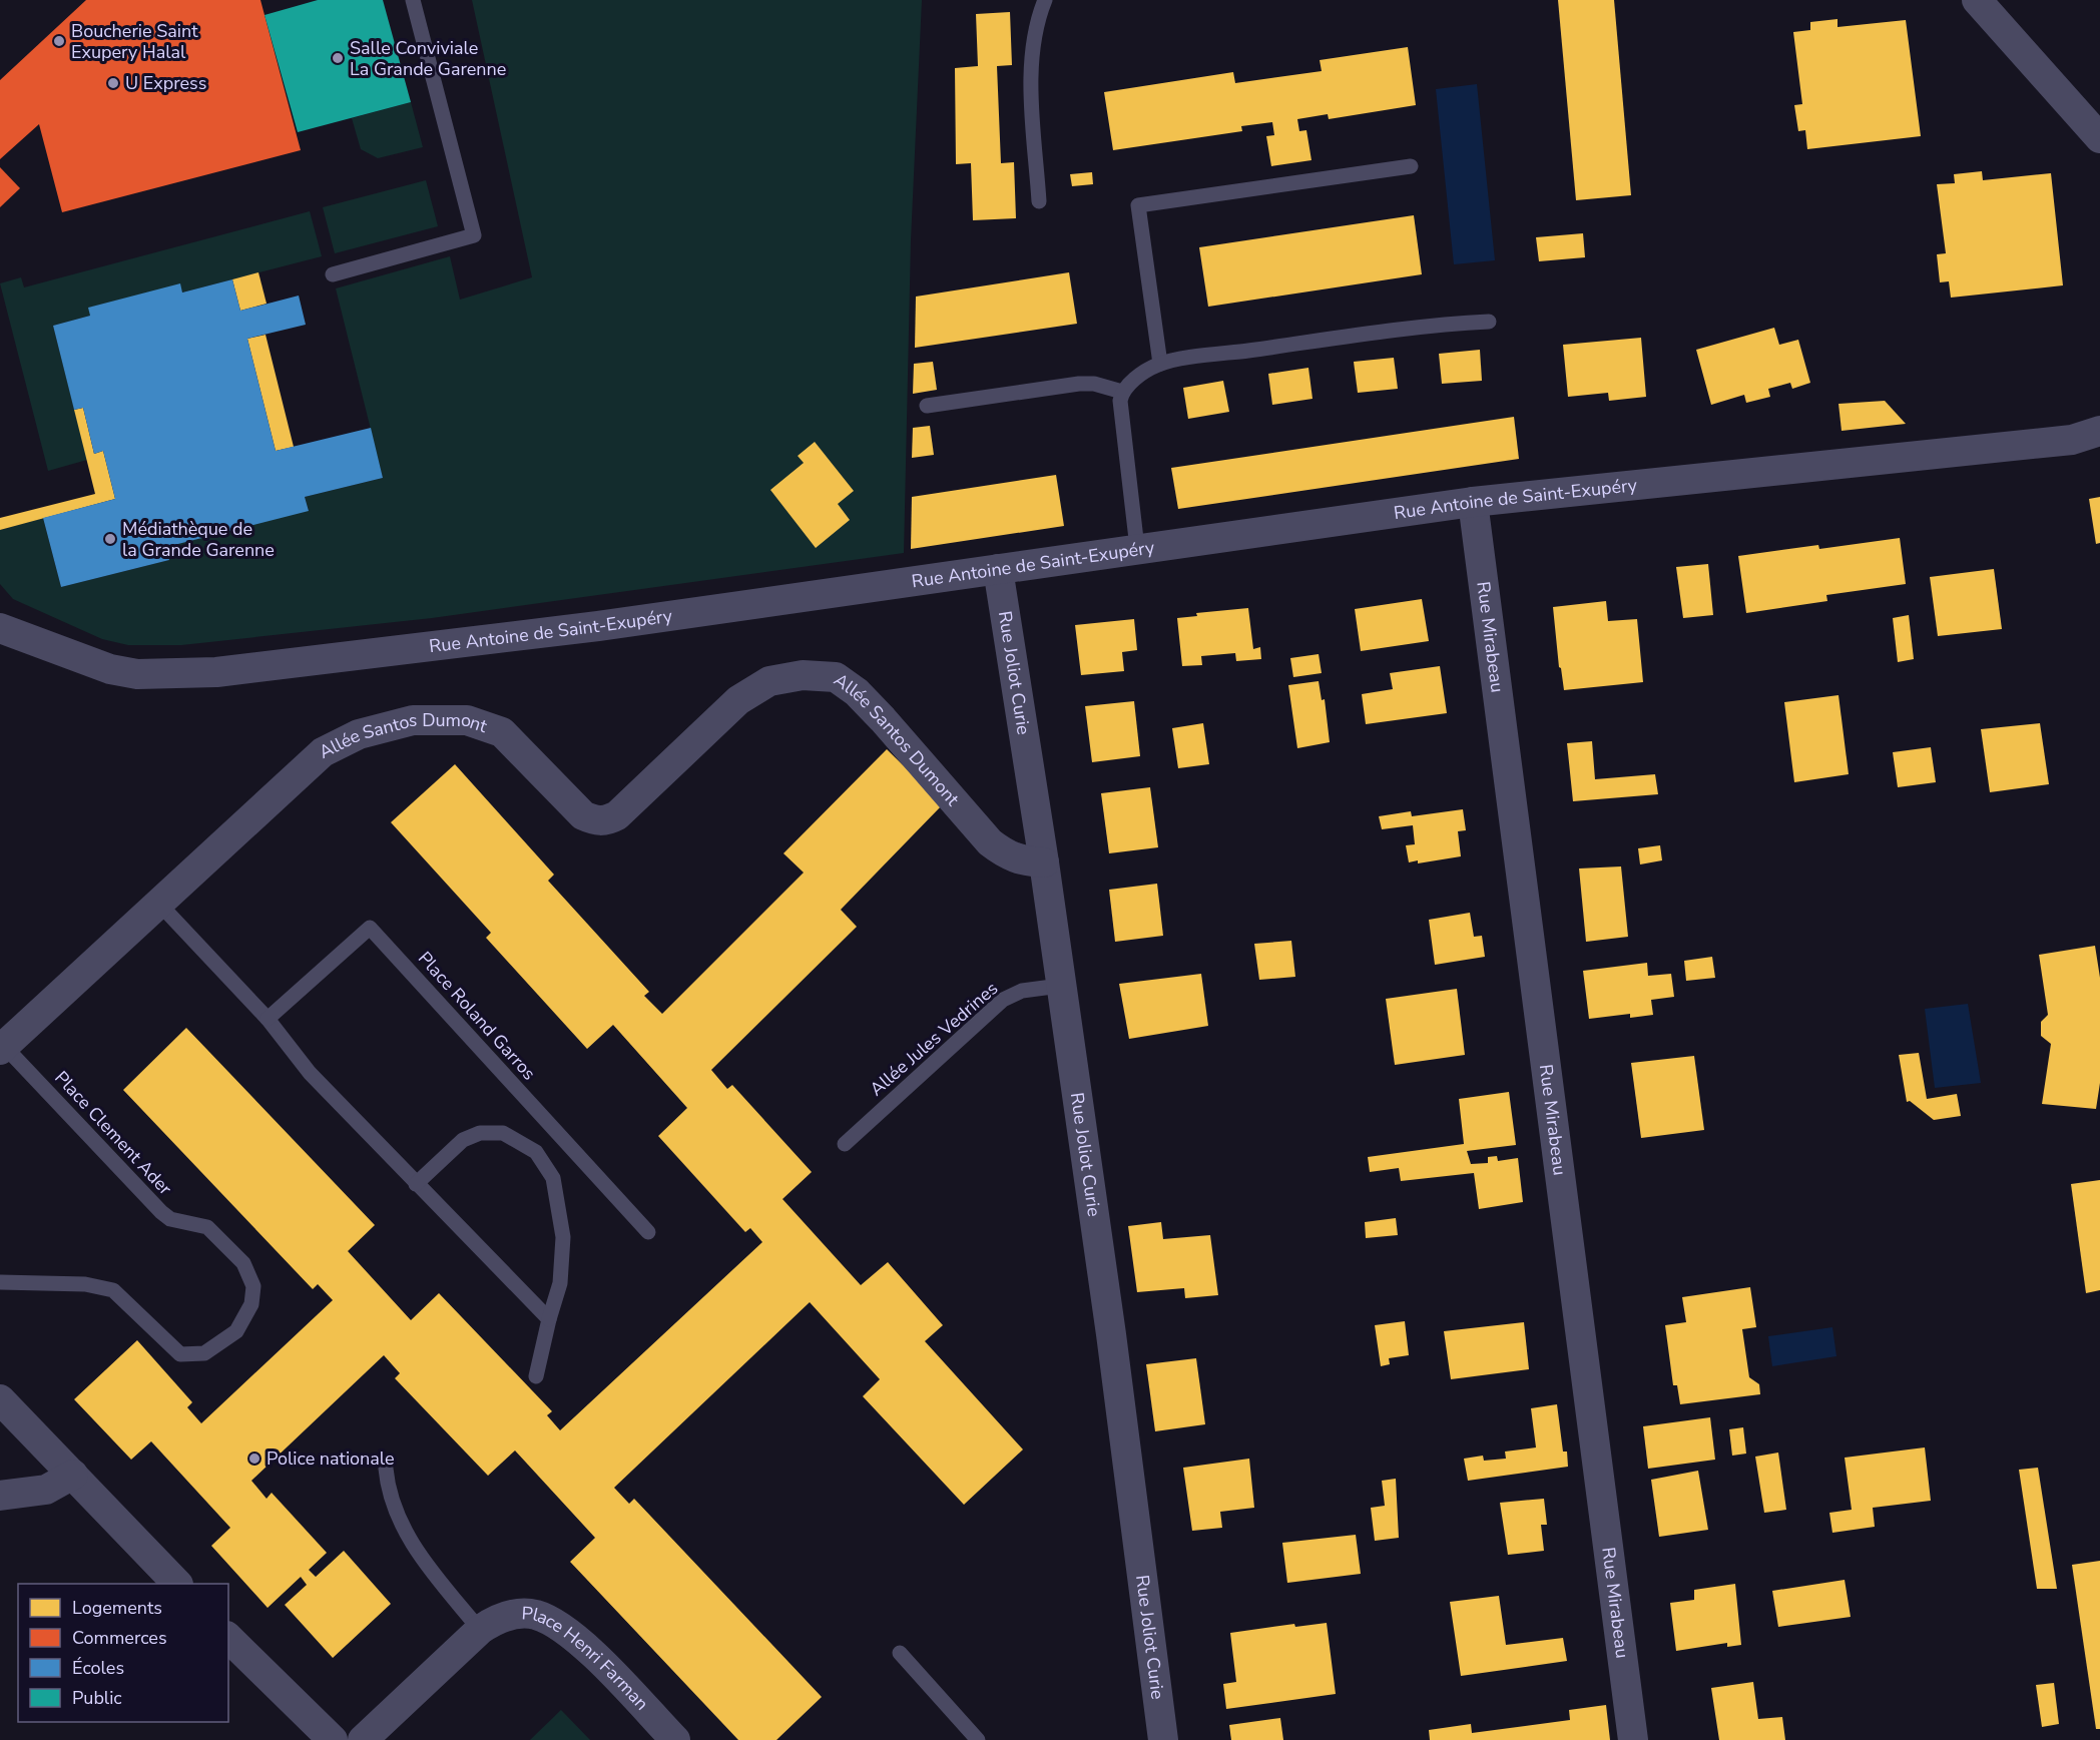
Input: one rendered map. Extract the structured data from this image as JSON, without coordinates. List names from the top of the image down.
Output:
{
  "streets": {
    "street": [
      "Rue Antoine de Saint-Exupéry",
      "Rue Mirabeau",
      "Rue Joliot Curie",
      "Allée Santos Dumont",
      "Place Henri Farman"
    ],
    "lane": ["Place Roland Garros", "Allée Jules Vedrines", "Place Clement Ader"]
  },
  "crossings": [
    ["Rue Antoine de Saint-Exupéry", "Rue Mirabeau"],
    ["Rue Antoine de Saint-Exupéry", "Rue Joliot Curie"],
    ["Rue Joliot Curie", "Allée Santos Dumont"],
    ["Rue Joliot Curie", "Allée Jules Vedrines"],
    ["Allée Santos Dumont", "Place Clement Ader"]
  ],
  "places": [
    "Boucherie Saint Exupery Halal",
    "Salle Conviviale La Grande Garenne",
    "U Express",
    "Médiathèque de la Grande Garenne",
    "Police nationale"
  ],
  "legend": [
    "Logements",
    "Commerces",
    "Écoles",
    "Public"
  ]
}
